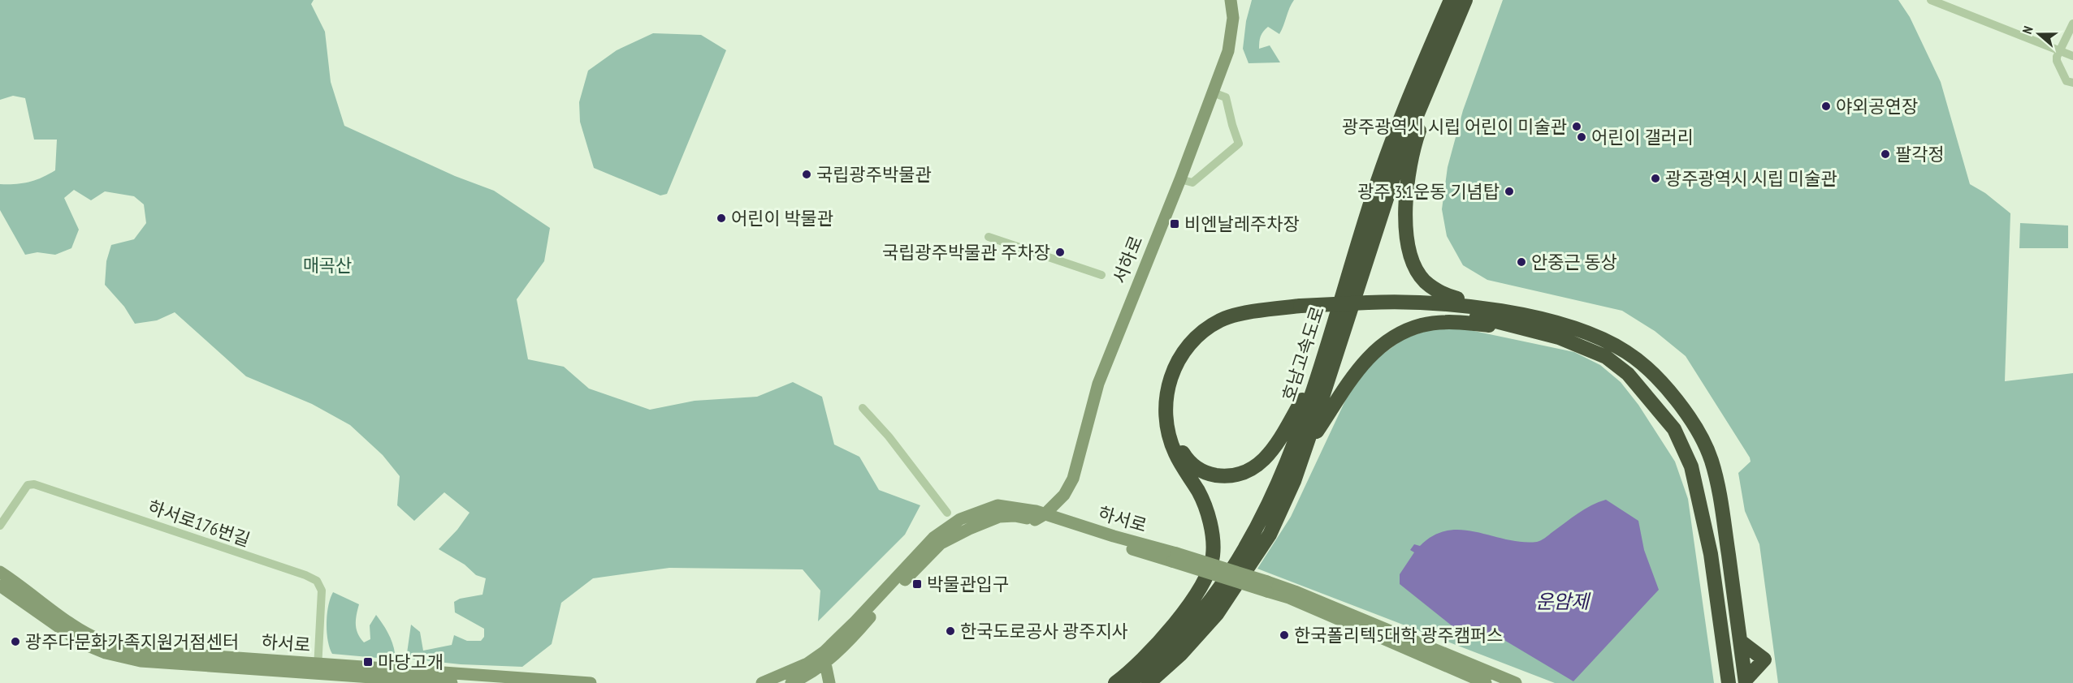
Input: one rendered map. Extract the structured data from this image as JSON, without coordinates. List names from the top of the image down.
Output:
{
  "streets": {
    "highway": ["호남고속도로"],
    "main road": ["서하로", "하서로"],
    "street": ["하서로176번길"]
  },
  "crossings": [
    ["서하로", "하서로"],
    ["하서로", "하서로176번길"]
  ],
  "water": ["운암제"],
  "parks": ["매곡산"],
  "places": {
    "other": [
      "야외공연장",
      "광주광역시 시립 어린이 미술관",
      "어린이 갤러리",
      "팔각정",
      "국립광주박물관",
      "광주광역시 시립 미술관",
      "광주 3.1운동 기념탑",
      "어린이 박물관",
      "국립광주박물관 주차장",
      "안중근 동상",
      "한국도로공사 광주지사",
      "한국폴리텍5대학 광주캠퍼스",
      "광주다문화가족지원거점센터"
    ],
    "transit": ["비엔날레주차장", "박물관입구", "마당고개"]
  },
  "north": "left"
}
